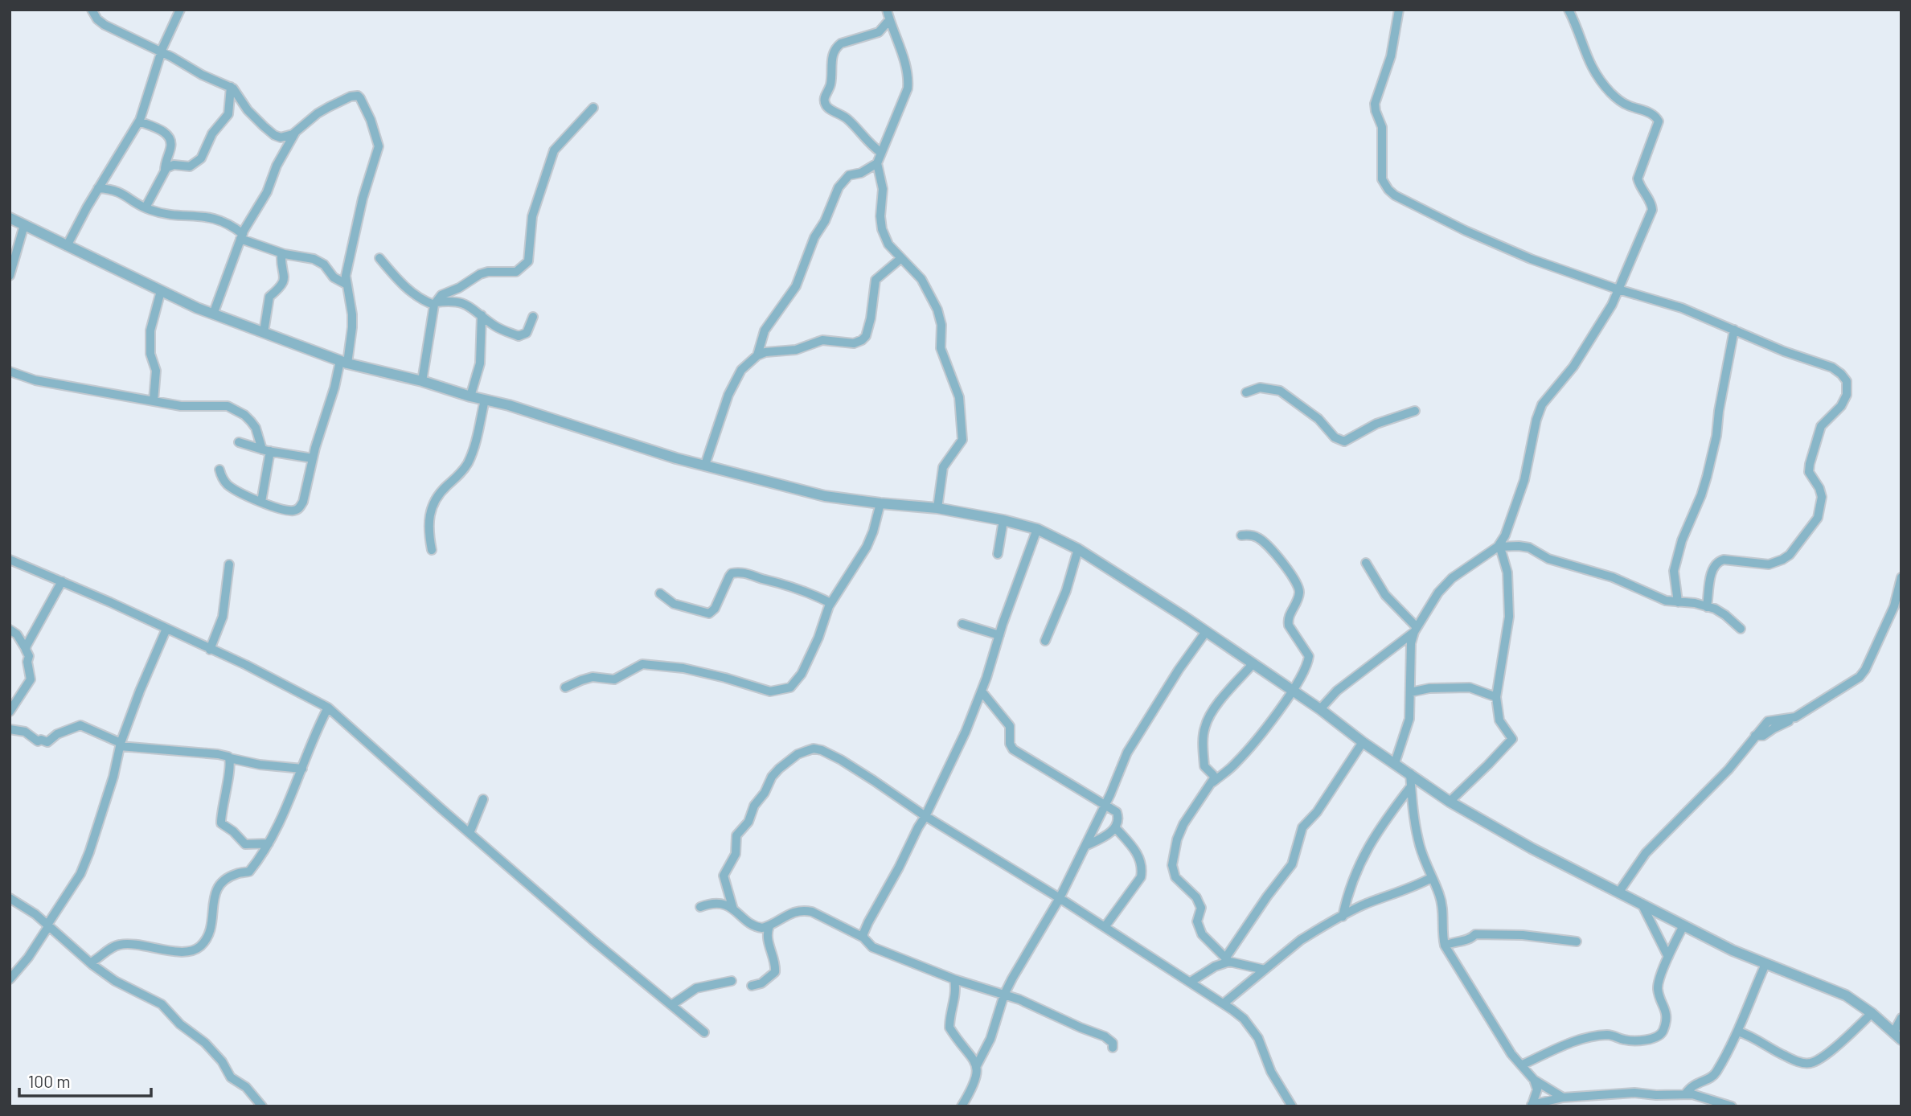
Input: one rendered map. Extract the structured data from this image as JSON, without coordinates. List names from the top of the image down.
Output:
{
  "scale_bar": "100 m"
}
